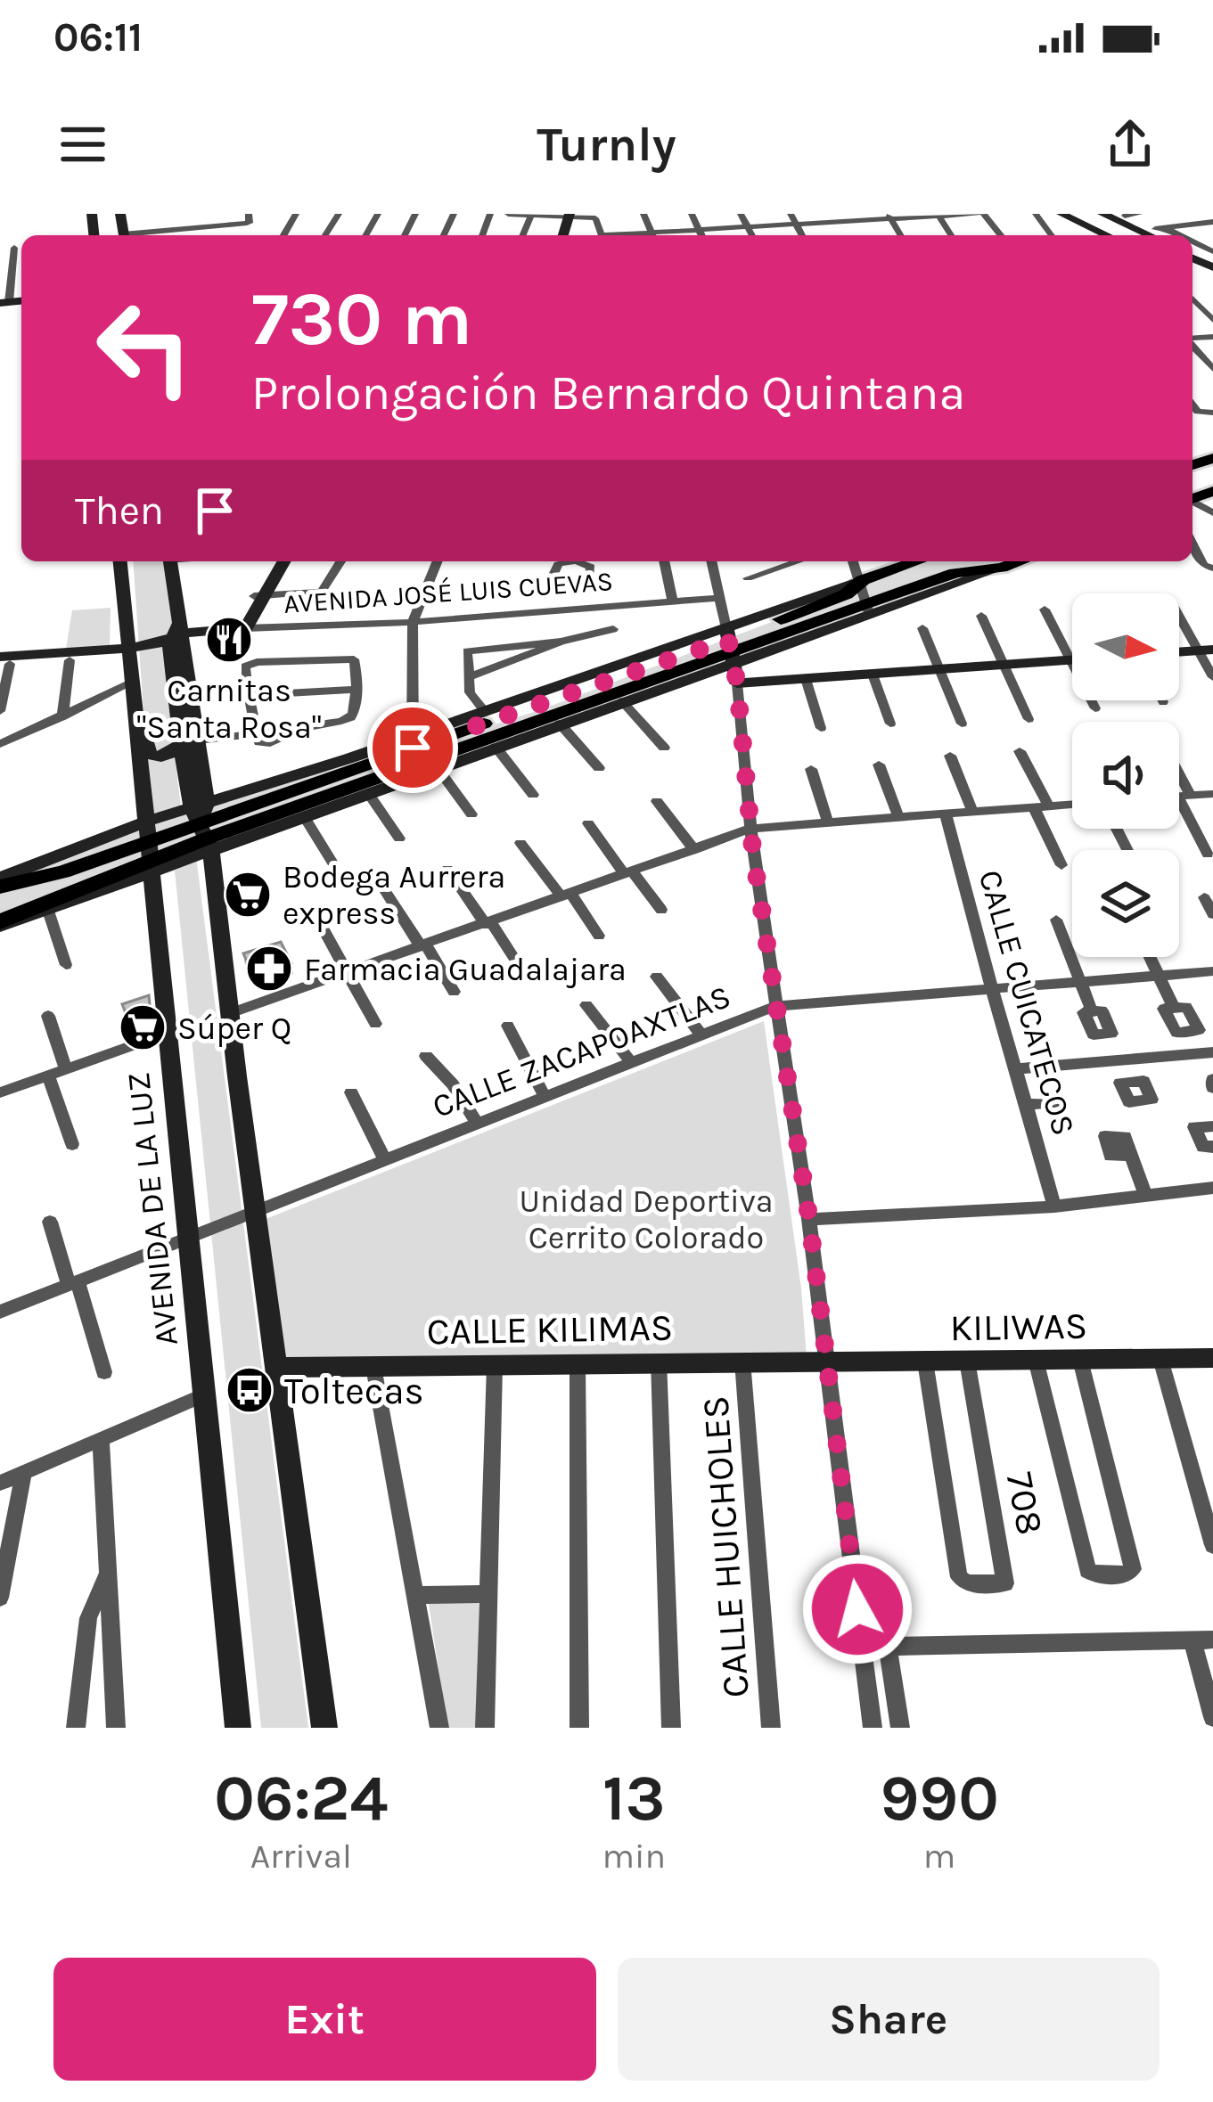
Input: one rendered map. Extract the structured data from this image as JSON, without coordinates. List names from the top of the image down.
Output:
{
  "streets": {
    "street": [
      "AVENIDA JOSÉ LUIS CUEVAS",
      "CALLE CUICATECOS",
      "CALLE ZACAPOAXTLAS",
      "AVENIDA DE LA LUZ",
      "KILIWAS",
      "CALLE KILIMAS",
      "708",
      "CALLE HUICHOLES"
    ]
  },
  "crossings": [
    ["AVENIDA JOSÉ LUIS CUEVAS", "AVENIDA DE LA LUZ"],
    ["CALLE CUICATECOS", "CALLE ZACAPOAXTLAS"],
    ["CALLE ZACAPOAXTLAS", "AVENIDA DE LA LUZ"],
    ["KILIWAS", "CALLE KILIMAS"],
    ["KILIWAS", "708"],
    ["CALLE KILIMAS", "CALLE HUICHOLES"]
  ],
  "parks": ["Unidad Deportiva Cerrito Colorado"],
  "places": {
    "restaurant": ["Carnitas \"Santa Rosa\""],
    "supermarket": ["Bodega Aurrera express", "Súper Q"],
    "pharmacy": ["Farmacia Guadalajara"],
    "bus stop": ["Toltecas"]
  },
  "north": "right",
  "page": {
    "status": "06:11",
    "header": "Turnly",
    "turn": ["730 m", "Prolongación Bernardo Quintana"],
    "then": "Then",
    "eta": [
      "06:24",
      "Arrival",
      "13",
      "min",
      "990",
      "m"
    ],
    "buttons": ["Exit", "Share"]
  }
}
